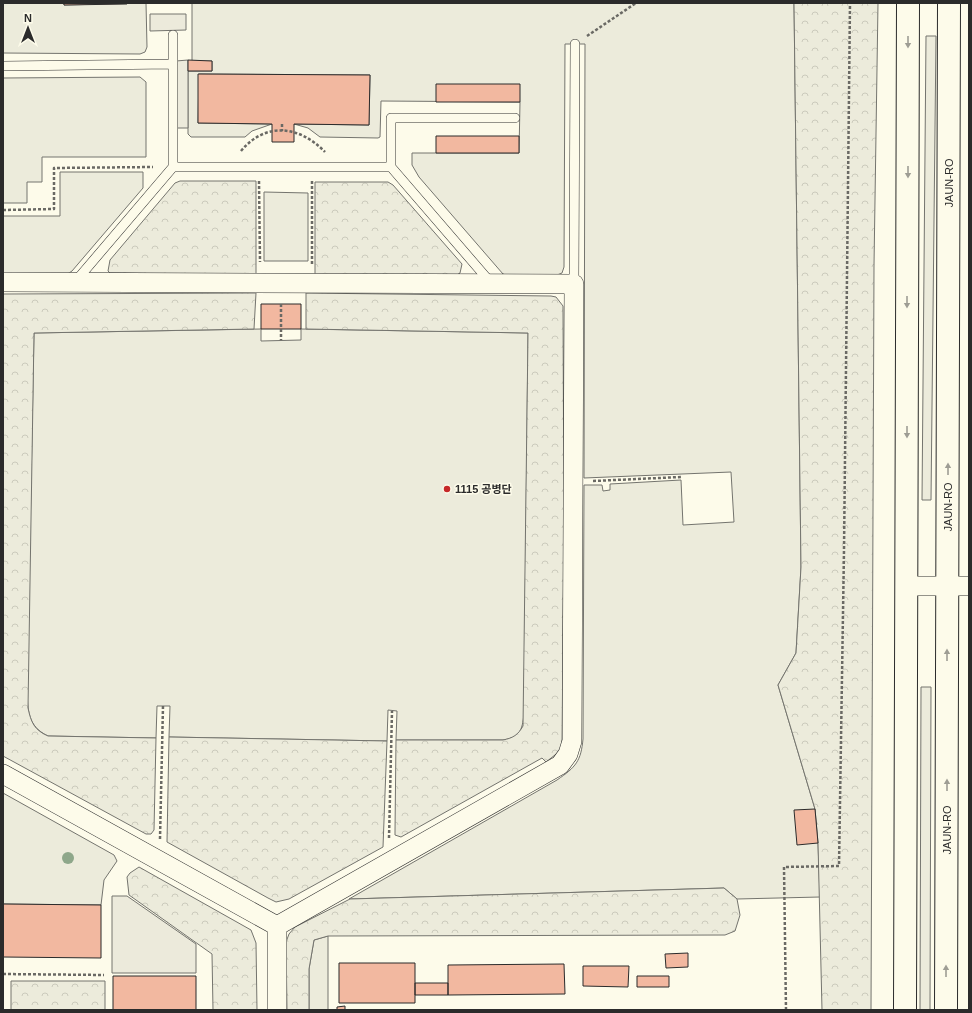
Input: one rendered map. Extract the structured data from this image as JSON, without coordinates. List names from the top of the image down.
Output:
{
  "streets": {
    "street": ["JAUN-RO"]
  },
  "places": ["1115 공병단"],
  "north": "top"
}
